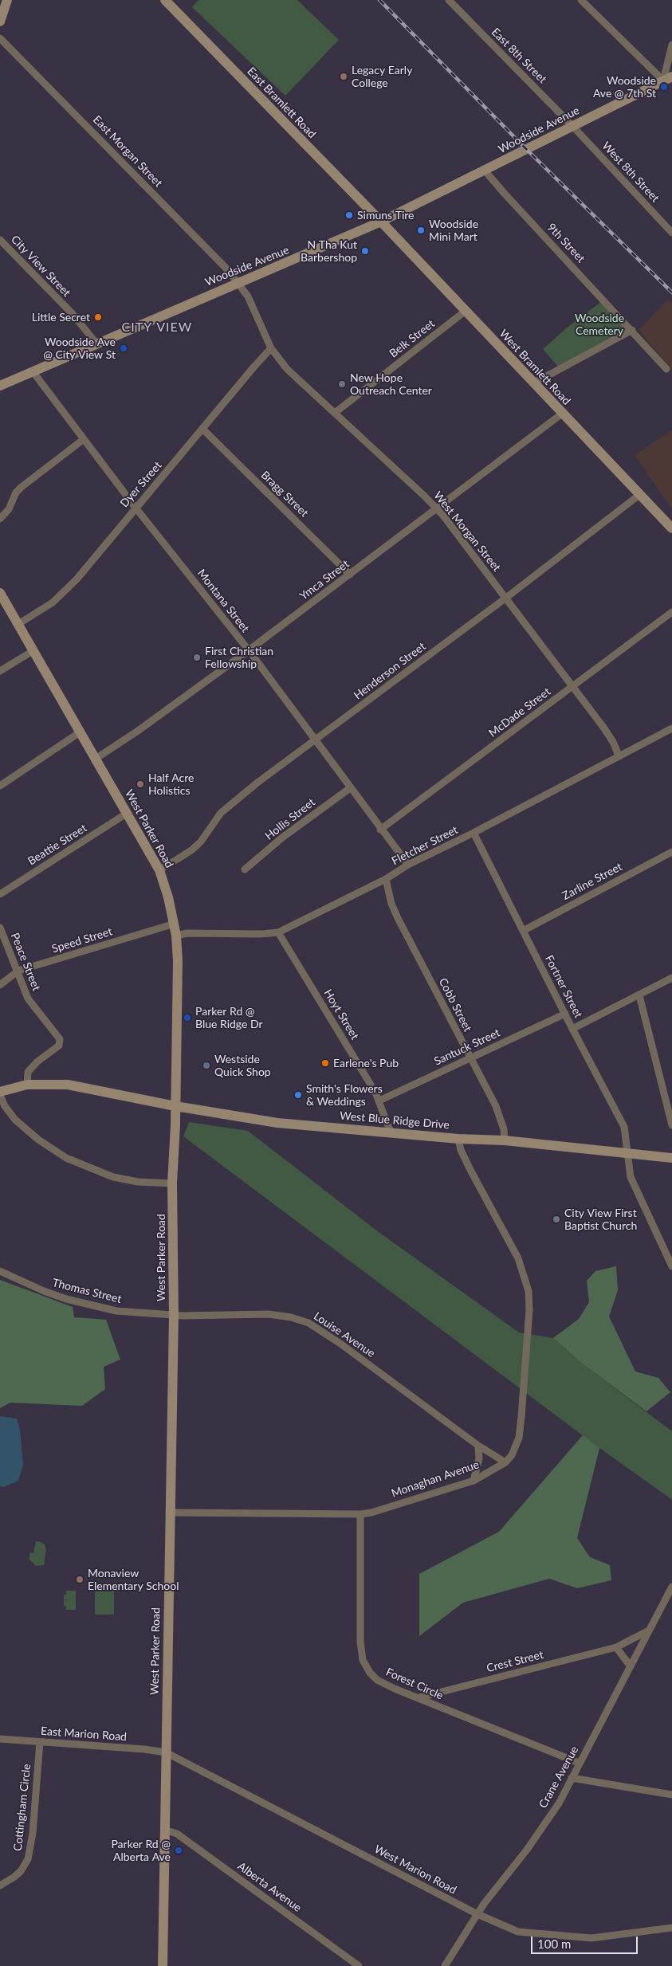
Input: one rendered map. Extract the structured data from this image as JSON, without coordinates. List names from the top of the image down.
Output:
{
  "streets": {
    "street": [
      "East 8th Street",
      "East Bramlett Road",
      "Woodside Avenue",
      "East Morgan Street",
      "West 8th Street",
      "9th Street",
      "City View Street",
      "Belk Street",
      "West Bramlett Road",
      "Dyer Street",
      "Bragg Street",
      "West Morgan Street",
      "Ymca Street",
      "Montana Street",
      "Henderson Street",
      "McDade Street",
      "Hollis Street",
      "West Parker Road",
      "Beattie Street",
      "Fletcher Street",
      "Zarline Street",
      "Speed Street",
      "Peace Street",
      "Fortner Street",
      "Cobb Street",
      "Hoyt Street",
      "Santuck Street",
      "West Blue Ridge Drive",
      "Thomas Street",
      "Louise Avenue",
      "Monaghan Avenue",
      "Crest Street",
      "Forest Circle",
      "East Marion Road",
      "Crane Avenue",
      "Cottingham Circle",
      "West Marion Road",
      "Alberta Avenue"
    ]
  },
  "crossings": [
    ["East 8th Street", "Woodside Avenue"],
    ["East 8th Street", "West 8th Street"],
    ["East Bramlett Road", "Woodside Avenue"],
    ["East Bramlett Road", "West Bramlett Road"],
    ["Woodside Avenue", "East Morgan Street"],
    ["Woodside Avenue", "West 8th Street"],
    ["Woodside Avenue", "9th Street"],
    ["Woodside Avenue", "City View Street"],
    ["Woodside Avenue", "West Bramlett Road"],
    ["Woodside Avenue", "West Morgan Street"],
    ["Woodside Avenue", "Montana Street"],
    ["East Morgan Street", "West Morgan Street"],
    ["Belk Street", "West Bramlett Road"],
    ["Belk Street", "West Morgan Street"],
    ["West Bramlett Road", "Ymca Street"],
    ["West Bramlett Road", "Henderson Street"],
    ["Dyer Street", "Bragg Street"],
    ["Dyer Street", "West Morgan Street"],
    ["Dyer Street", "Montana Street"],
    ["Dyer Street", "West Parker Road"],
    ["Bragg Street", "Ymca Street"],
    ["West Morgan Street", "Ymca Street"],
    ["West Morgan Street", "Henderson Street"],
    ["West Morgan Street", "McDade Street"],
    ["West Morgan Street", "Fletcher Street"],
    ["Ymca Street", "Montana Street"],
    ["Ymca Street", "West Parker Road"],
    ["Montana Street", "Henderson Street"],
    ["Montana Street", "McDade Street"],
    ["Montana Street", "Hollis Street"],
    ["Montana Street", "Fletcher Street"],
    ["Henderson Street", "West Parker Road"],
    ["West Parker Road", "Beattie Street"],
    ["West Parker Road", "Fletcher Street"],
    ["West Parker Road", "Speed Street"],
    ["West Parker Road", "West Blue Ridge Drive"],
    ["West Parker Road", "Thomas Street"],
    ["West Parker Road", "Louise Avenue"],
    ["West Parker Road", "Monaghan Avenue"],
    ["West Parker Road", "East Marion Road"],
    ["West Parker Road", "West Marion Road"],
    ["West Parker Road", "Alberta Avenue"],
    ["Fletcher Street", "Fortner Street"],
    ["Fletcher Street", "Cobb Street"],
    ["Fletcher Street", "Hoyt Street"],
    ["Zarline Street", "Fortner Street"],
    ["Speed Street", "Peace Street"],
    ["Peace Street", "West Blue Ridge Drive"],
    ["Fortner Street", "Santuck Street"],
    ["Fortner Street", "West Blue Ridge Drive"],
    ["Cobb Street", "Santuck Street"],
    ["Cobb Street", "West Blue Ridge Drive"],
    ["Hoyt Street", "Santuck Street"],
    ["Hoyt Street", "West Blue Ridge Drive"],
    ["West Blue Ridge Drive", "Monaghan Avenue"],
    ["Thomas Street", "Louise Avenue"],
    ["Louise Avenue", "Monaghan Avenue"],
    ["Monaghan Avenue", "Forest Circle"],
    ["Crest Street", "Forest Circle"],
    ["Crest Street", "Crane Avenue"],
    ["Forest Circle", "Crane Avenue"],
    ["East Marion Road", "Cottingham Circle"],
    ["East Marion Road", "West Marion Road"],
    ["Crane Avenue", "West Marion Road"]
  ],
  "districts": ["CITY VIEW"],
  "parks": ["Woodside Cemetery"],
  "places": [
    "Legacy Early College",
    "Woodside Ave @ 7th St",
    "Simuns Tire",
    "Woodside Mini Mart",
    "N Tha Kut Barbershop",
    "Little Secret",
    "Woodside Ave @ City View St",
    "New Hope Outreach Center",
    "First Christian Fellowship",
    "Half Acre Holistics",
    "Parker Rd @ Blue Ridge Dr",
    "Earlene's Pub",
    "Westside Quick Shop",
    "Smith's Flowers & Weddings",
    "City View First Baptist Church",
    "Monaview Elementary School",
    "Parker Rd @ Alberta Ave"
  ],
  "scale_bar": "100 m"
}
